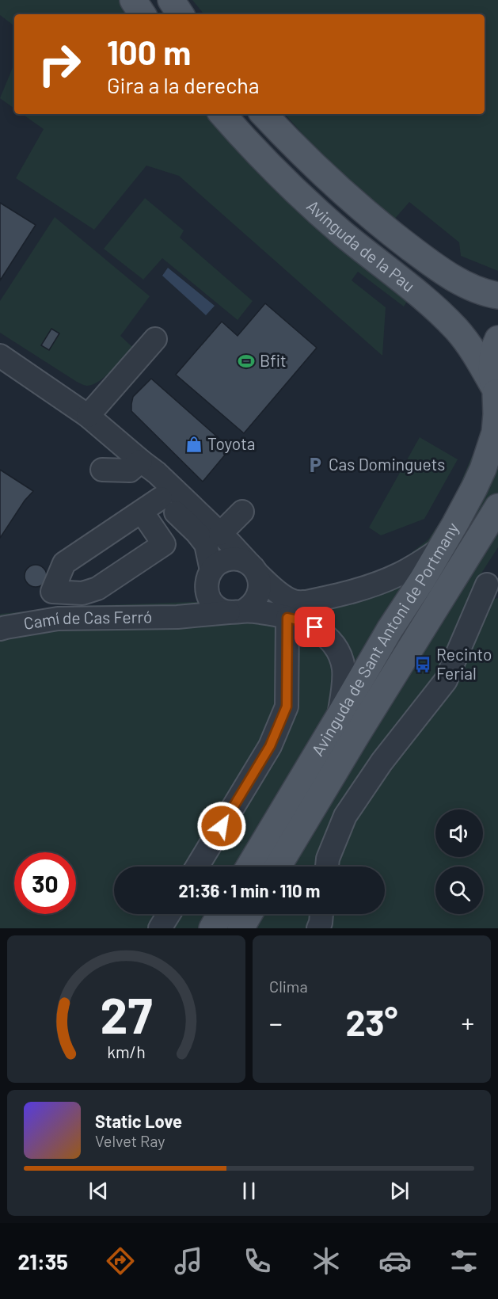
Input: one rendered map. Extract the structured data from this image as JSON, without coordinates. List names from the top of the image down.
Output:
{
  "streets": {
    "main road": ["Avinguda de la Pau", "Avinguda de Sant Antoni de Portmany"],
    "street": ["Camí de Cas Ferró"]
  },
  "crossings": [
    ["Avinguda de la Pau", "Avinguda de Sant Antoni de Portmany"],
    ["Camí de Cas Ferró", "Avinguda de Sant Antoni de Portmany"]
  ],
  "places": {
    "sports": ["Bfit"],
    "shop": ["Toyota"],
    "parking": ["Cas Dominguets"],
    "bus stop": ["Recinto Ferial"]
  },
  "page": {
    "turn": ["100 m", "Gira a la derecha"],
    "limit": "30",
    "trip": "21:36 · 1 min · 110 m",
    "tile": "Clima",
    "heat": ["−", "23°", "+"],
    "song": ["Static Love", "Velvet Ray"],
    "tabs": "21:35",
    "gauge": ["27", "km/h"]
  }
}
